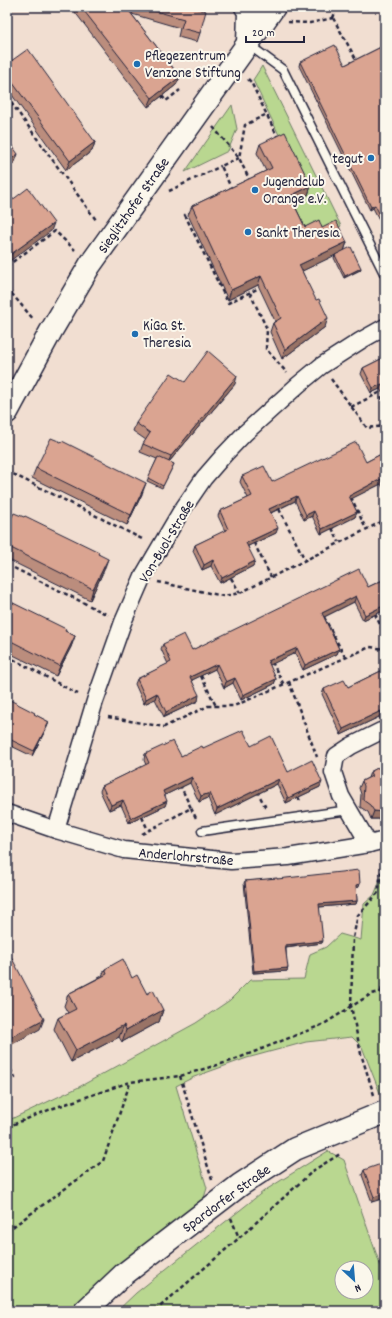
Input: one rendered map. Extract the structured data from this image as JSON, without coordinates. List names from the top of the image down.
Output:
{
  "streets": {
    "main road": ["Sieglitzhofer Straße", "Spardorfer Straße"],
    "street": ["Von-Buol-Straße", "Anderlohrstraße"]
  },
  "crossings": [
    ["Von-Buol-Straße", "Anderlohrstraße"]
  ],
  "places": [
    "Pflegezentrum Venzone Stiftung",
    "tegut",
    "Jugendclub Orange e.V.",
    "Sankt Theresia",
    "KiGa St. Theresia"
  ],
  "scale_bar": "20 m",
  "north": "bottom right"
}
